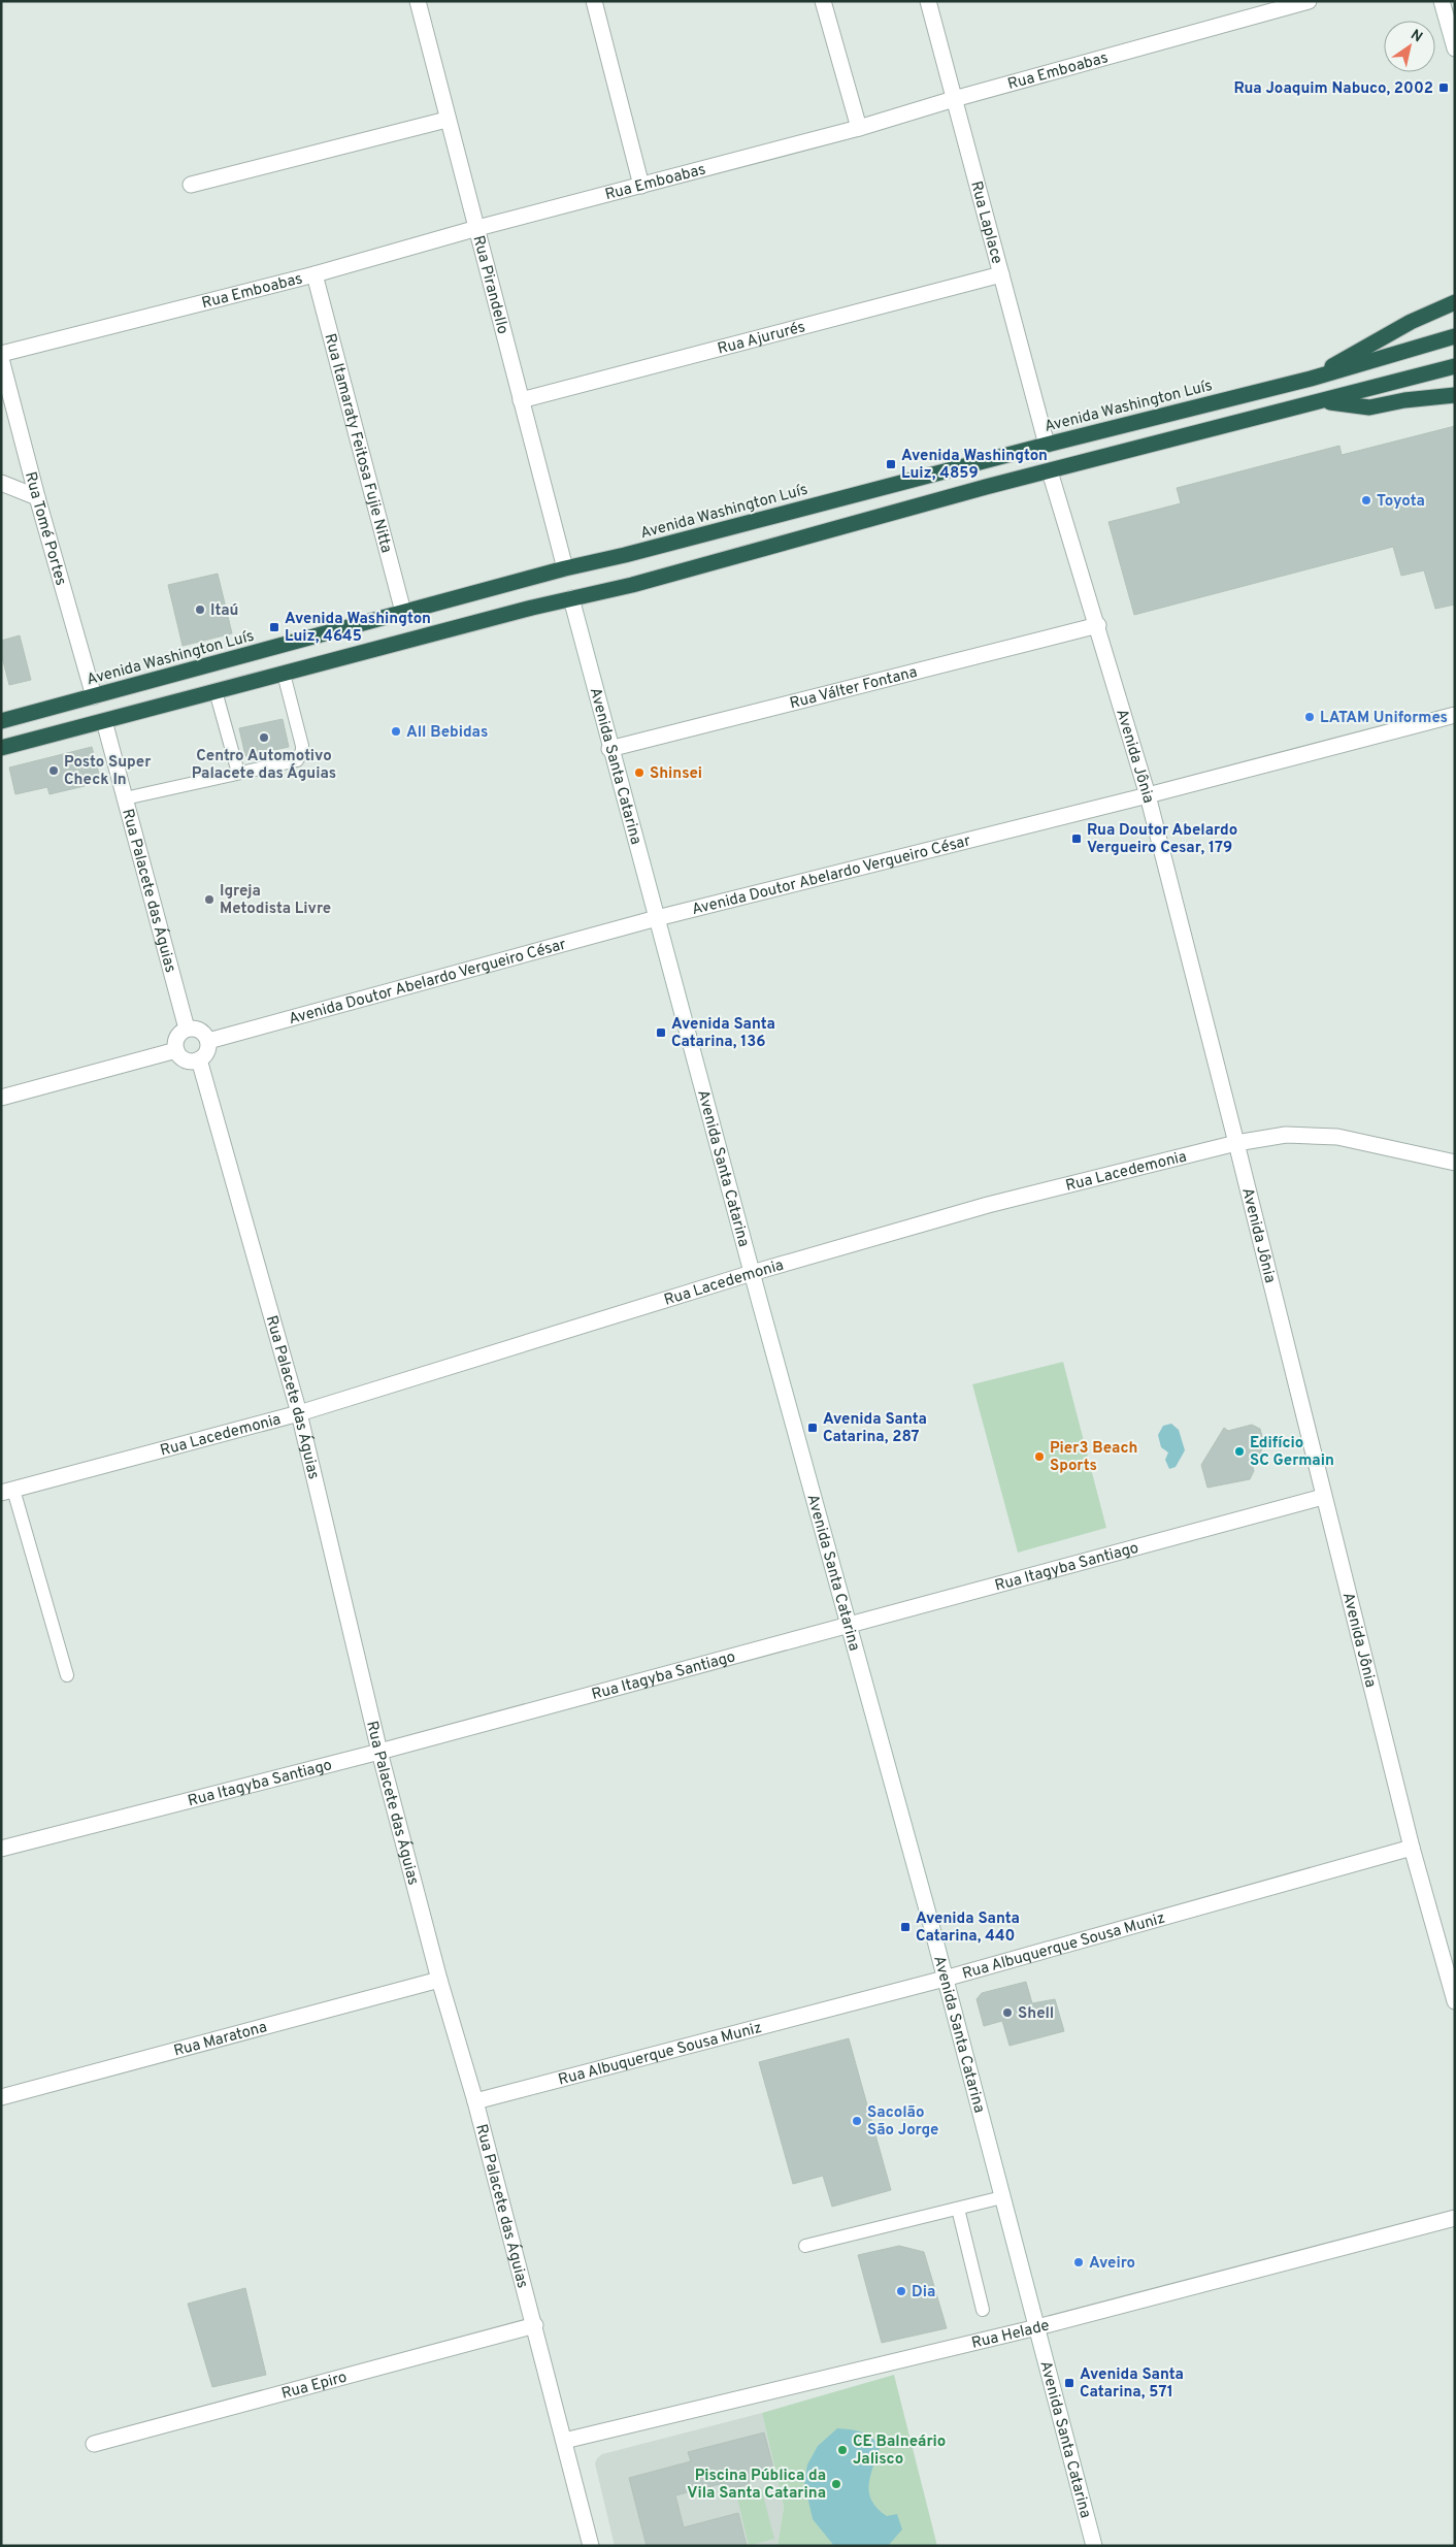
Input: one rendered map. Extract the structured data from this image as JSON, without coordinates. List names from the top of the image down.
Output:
{
  "streets": {
    "highway": ["Avenida Washington Luís"],
    "street": [
      "Rua Emboabas",
      "Rua Laplace",
      "Rua Pirandello",
      "Rua Ajururés",
      "Rua Itamaraty Feitosa Fujie Nitta",
      "Rua Tomé Portes",
      "Rua Válter Fontana",
      "Avenida Jônia",
      "Avenida Santa Catarina",
      "Avenida Doutor Abelardo Vergueiro César",
      "Rua Palacete das Águias",
      "Rua Lacedemonia",
      "Rua Itagyba Santiago",
      "Rua Albuquerque Sousa Muniz",
      "Rua Maratona",
      "Rua Helade",
      "Rua Epiro"
    ]
  },
  "crossings": [
    ["Rua Emboabas", "Rua Laplace"],
    ["Rua Emboabas", "Rua Pirandello"],
    ["Rua Emboabas", "Rua Itamaraty Feitosa Fujie Nitta"],
    ["Rua Laplace", "Rua Ajururés"],
    ["Rua Laplace", "Avenida Washington Luís"],
    ["Rua Pirandello", "Rua Ajururés"],
    ["Rua Pirandello", "Avenida Washington Luís"],
    ["Avenida Washington Luís", "Rua Itamaraty Feitosa Fujie Nitta"],
    ["Avenida Washington Luís", "Rua Tomé Portes"],
    ["Rua Válter Fontana", "Avenida Jônia"],
    ["Rua Válter Fontana", "Avenida Santa Catarina"],
    ["Avenida Jônia", "Avenida Doutor Abelardo Vergueiro César"],
    ["Avenida Jônia", "Rua Lacedemonia"],
    ["Avenida Jônia", "Rua Itagyba Santiago"],
    ["Avenida Jônia", "Rua Albuquerque Sousa Muniz"],
    ["Avenida Santa Catarina", "Avenida Doutor Abelardo Vergueiro César"],
    ["Avenida Santa Catarina", "Rua Lacedemonia"],
    ["Avenida Santa Catarina", "Rua Itagyba Santiago"],
    ["Avenida Santa Catarina", "Rua Albuquerque Sousa Muniz"],
    ["Avenida Santa Catarina", "Rua Helade"],
    ["Avenida Doutor Abelardo Vergueiro César", "Rua Palacete das Águias"],
    ["Rua Palacete das Águias", "Rua Lacedemonia"],
    ["Rua Palacete das Águias", "Rua Itagyba Santiago"],
    ["Rua Palacete das Águias", "Rua Albuquerque Sousa Muniz"],
    ["Rua Palacete das Águias", "Rua Maratona"],
    ["Rua Palacete das Águias", "Rua Helade"],
    ["Rua Palacete das Águias", "Rua Epiro"]
  ],
  "places": {
    "transit": [
      "Rua Joaquim Nabuco, 2002",
      "Avenida Washington Luiz, 4859",
      "Avenida Washington Luiz, 4645",
      "Rua Doutor Abelardo Vergueiro Cesar, 179",
      "Avenida Santa Catarina, 136",
      "Avenida Santa Catarina, 287",
      "Avenida Santa Catarina, 440",
      "Avenida Santa Catarina, 571"
    ],
    "other": [
      "Toyota",
      "Itaú",
      "LATAM Uniformes",
      "All Bebidas",
      "Centro Automotivo Palacete das Águias",
      "Posto Super Check In",
      "Shinsei",
      "Igreja Metodista Livre",
      "Edifício SC Germain",
      "Pier3 Beach Sports",
      "Shell",
      "Sacolão São Jorge",
      "Aveiro",
      "Dia",
      "CE Balneário Jalisco",
      "Piscina Pública da Vila Santa Catarina"
    ]
  },
  "north": "top right"
}
